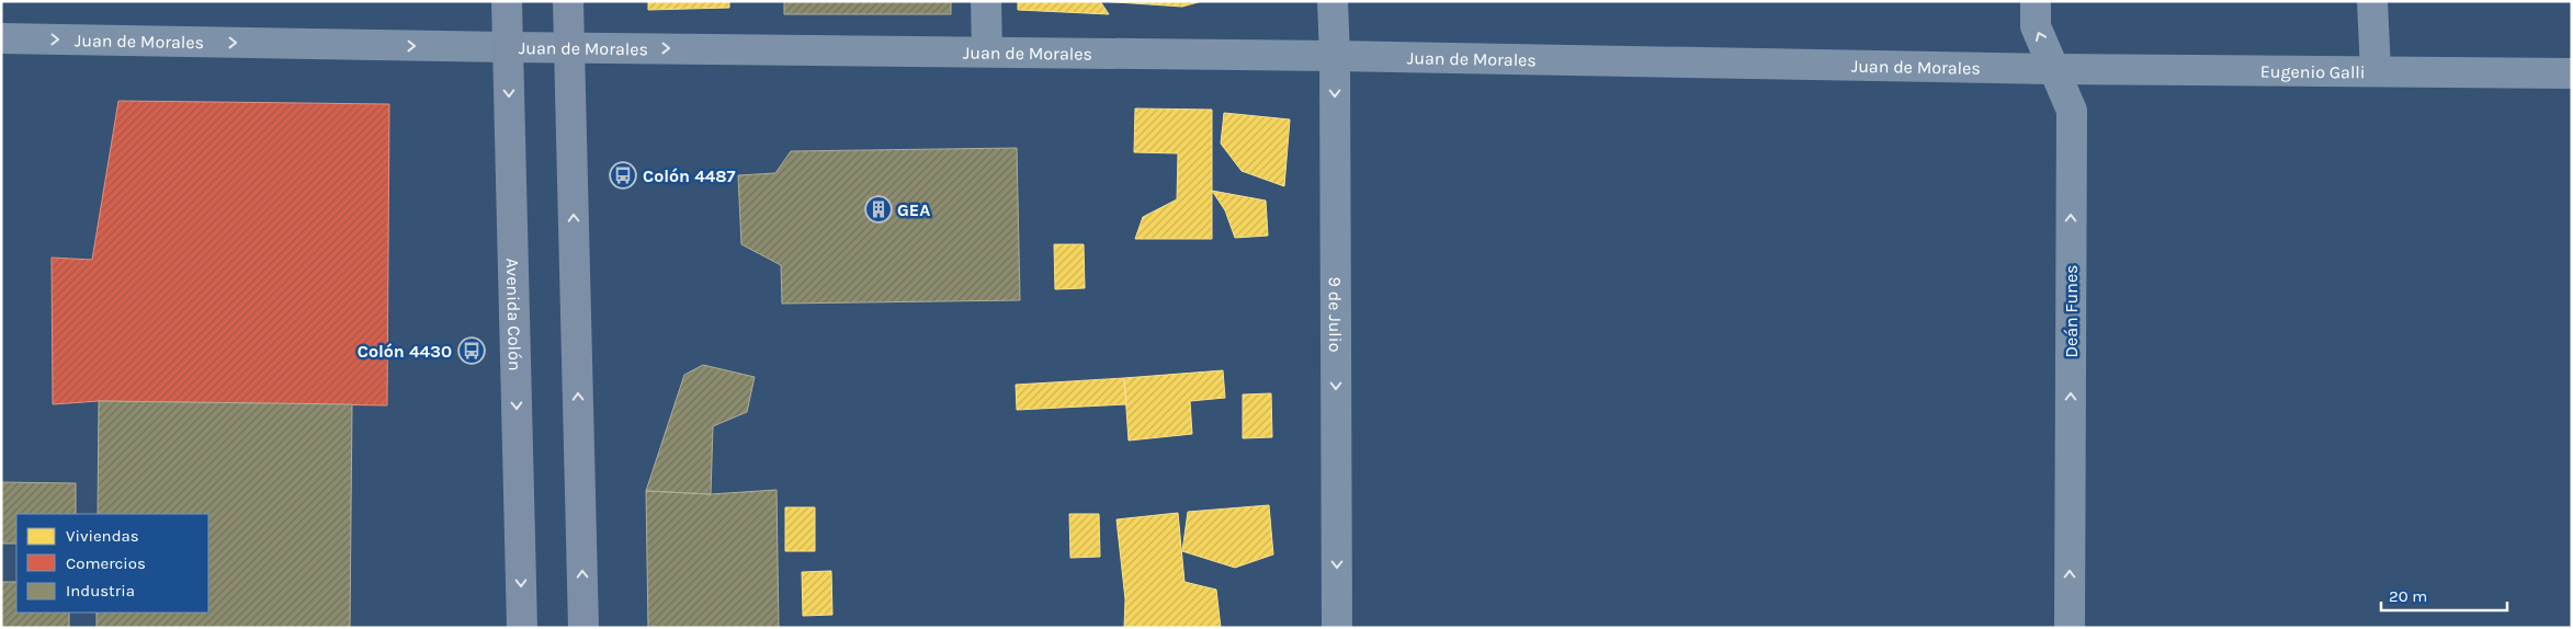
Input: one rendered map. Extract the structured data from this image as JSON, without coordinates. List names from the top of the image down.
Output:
{
  "streets": {
    "main road": ["Avenida Colón"],
    "street": [
      "Juan de Morales",
      "Eugenio Galli",
      "Deán Funes",
      "9 de Julio"
    ]
  },
  "crossings": [
    ["Juan de Morales", "Eugenio Galli"],
    ["Juan de Morales", "Deán Funes"],
    ["Juan de Morales", "Avenida Colón"],
    ["Juan de Morales", "9 de Julio"],
    ["Eugenio Galli", "Deán Funes"]
  ],
  "one_way": ["Juan de Morales", "Deán Funes", "9 de Julio"],
  "places": {
    "bus stop": ["Colón 4487", "Colón 4430"],
    "building": ["GEA"]
  },
  "legend": ["Viviendas", "Comercios", "Industria"],
  "scale_bar": "20 m"
}
